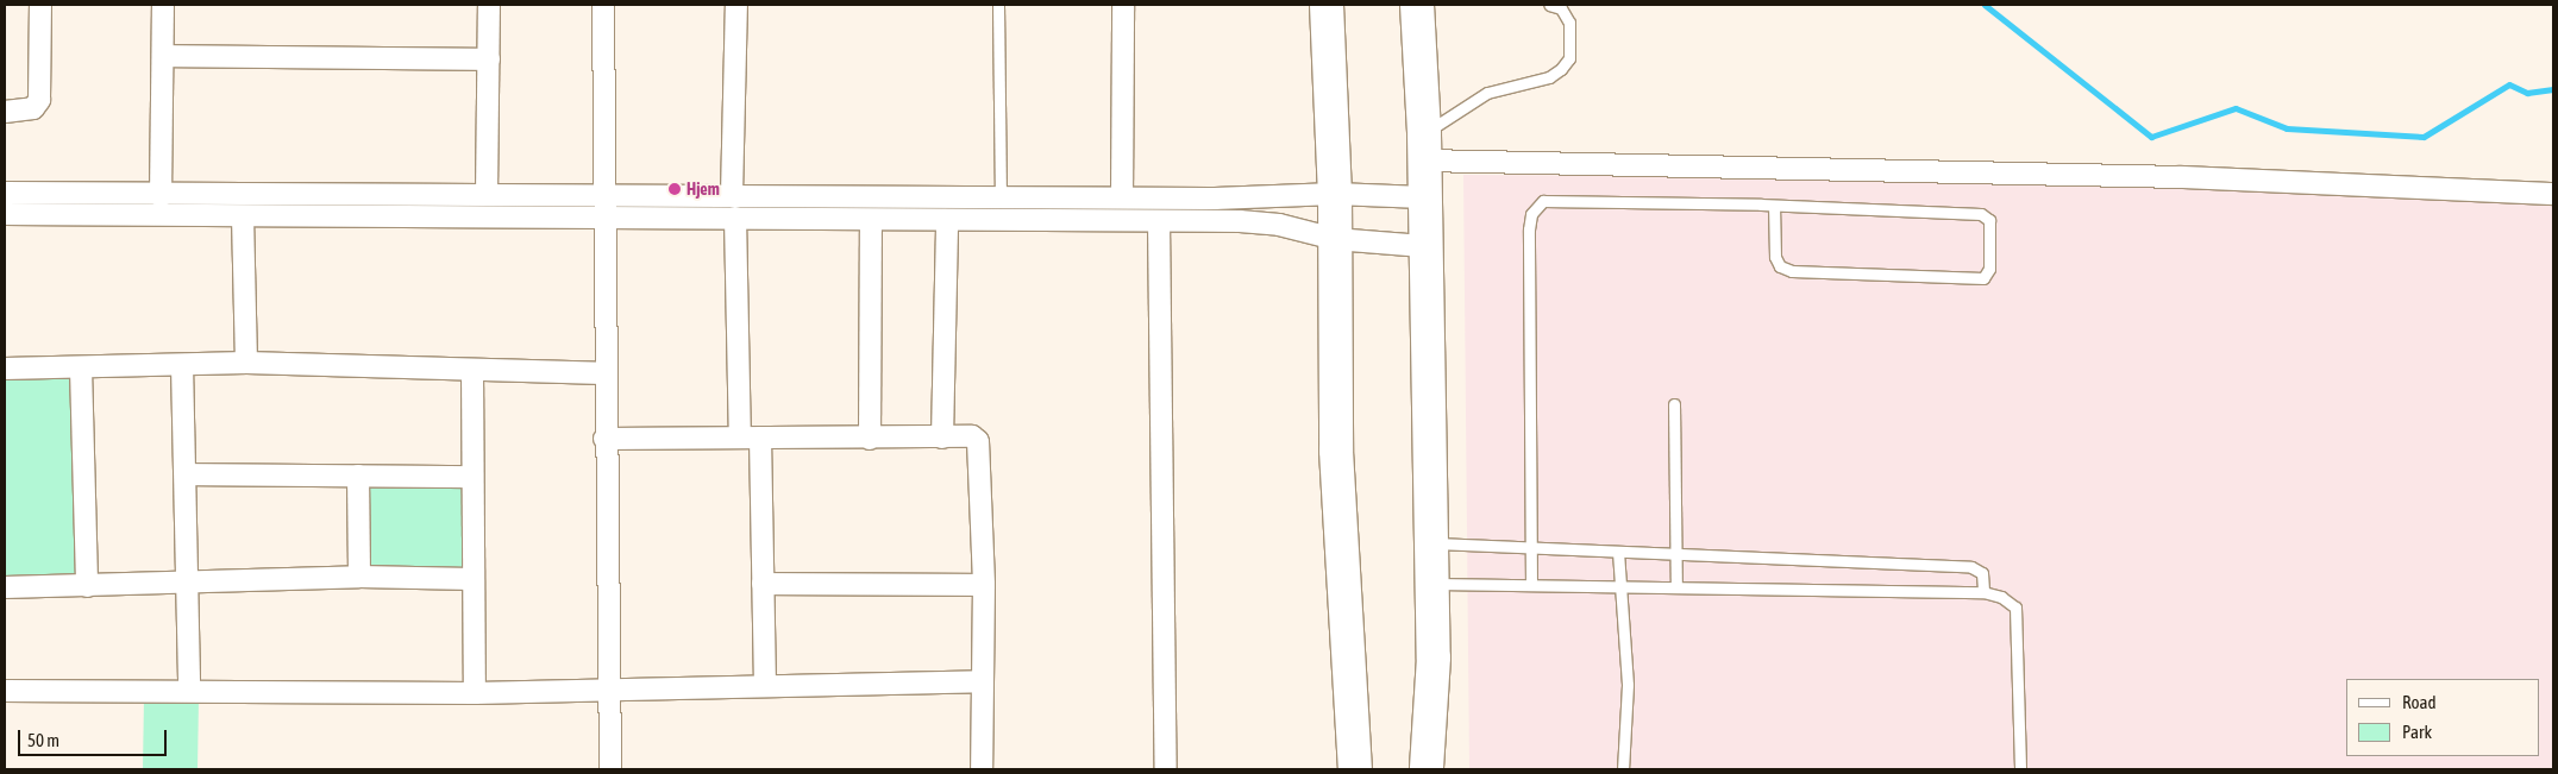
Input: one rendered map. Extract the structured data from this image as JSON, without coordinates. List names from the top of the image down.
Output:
{
  "places": ["Hjem"],
  "legend": ["Road", "Park"],
  "scale_bar": "50 m"
}
